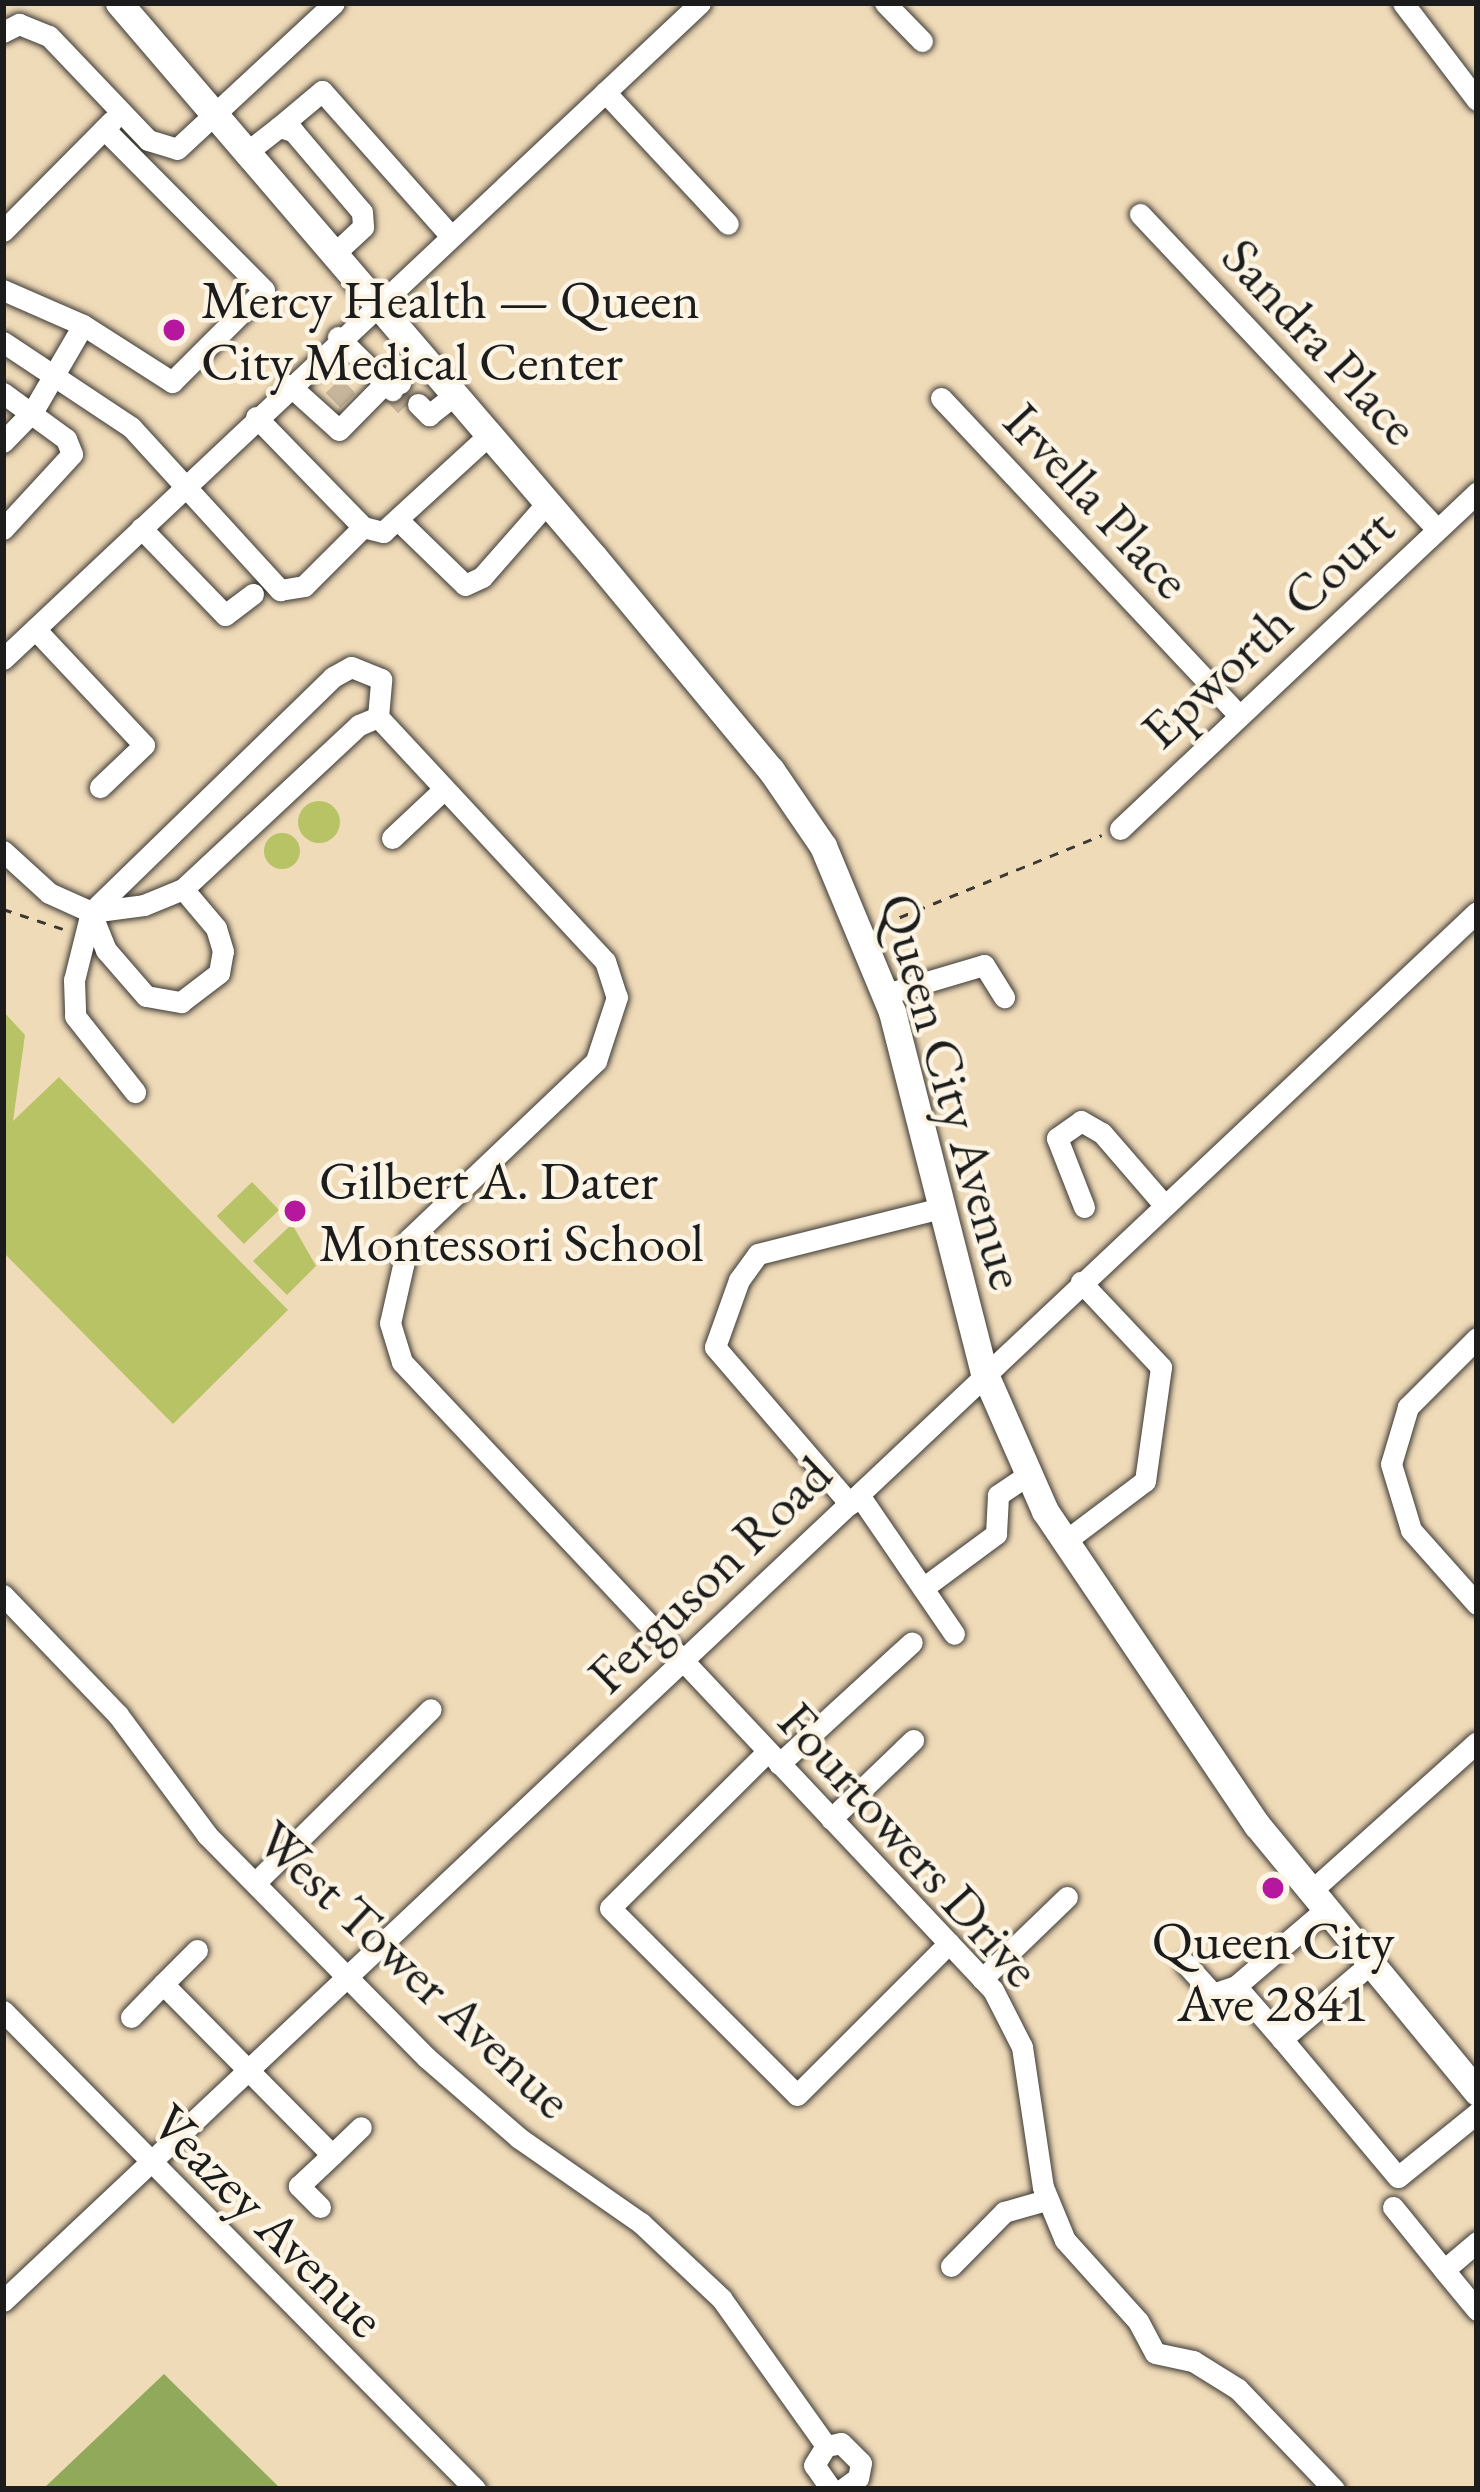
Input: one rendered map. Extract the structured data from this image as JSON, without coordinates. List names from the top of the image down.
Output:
{
  "streets": {
    "main road": ["Queen City Avenue"],
    "street": [
      "Sandra Place",
      "Irvella Place",
      "Epworth Court",
      "Ferguson Road",
      "Fourtowers Drive",
      "West Tower Avenue",
      "Veazey Avenue"
    ]
  },
  "crossings": [
    ["Sandra Place", "Epworth Court"],
    ["Irvella Place", "Epworth Court"],
    ["Queen City Avenue", "Ferguson Road"],
    ["Ferguson Road", "Fourtowers Drive"],
    ["Ferguson Road", "West Tower Avenue"],
    ["Ferguson Road", "Veazey Avenue"]
  ],
  "places": ["Mercy Health — Queen City Medical Center", "Gilbert A. Dater Montessori School", "Queen City Ave 2841"]
}
